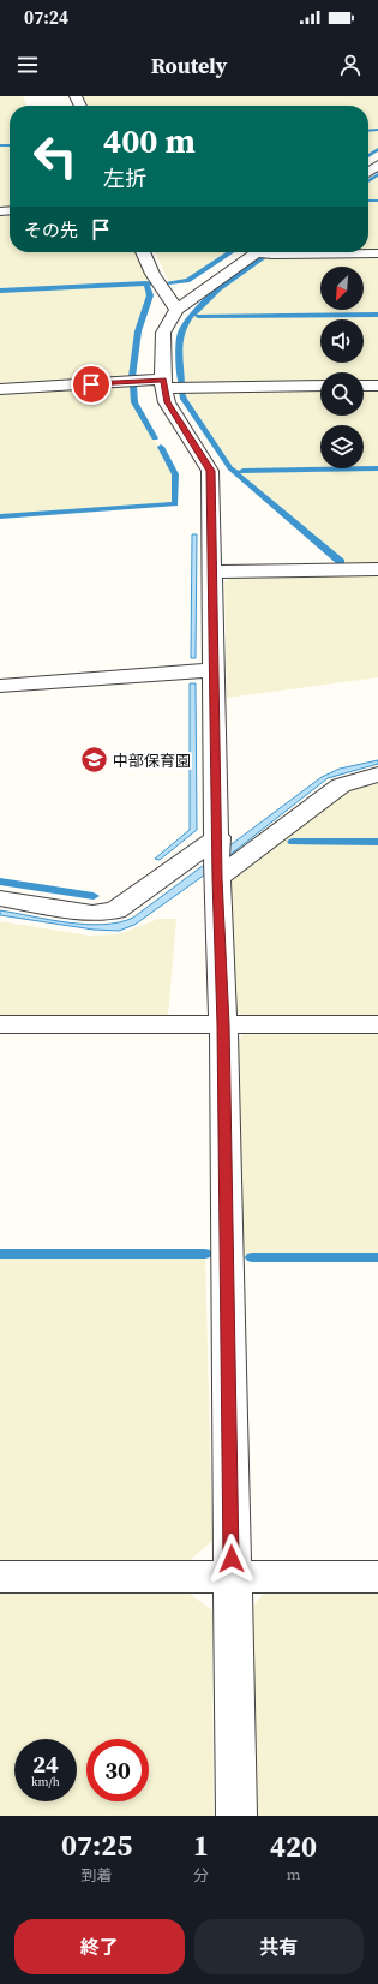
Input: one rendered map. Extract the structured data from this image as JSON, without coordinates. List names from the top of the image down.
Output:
{
  "places": {
    "school or university": ["中部保育園"]
  },
  "north": "bottom left",
  "page": {
    "status": "07:24",
    "header": "Routely",
    "turn": ["400 m", "左折"],
    "then": "その先",
    "speed": "24 km/h",
    "limit": "30",
    "eta": [
      "07:25",
      "到着",
      "1",
      "分",
      "420",
      "m"
    ],
    "buttons": ["終了", "共有"]
  }
}
